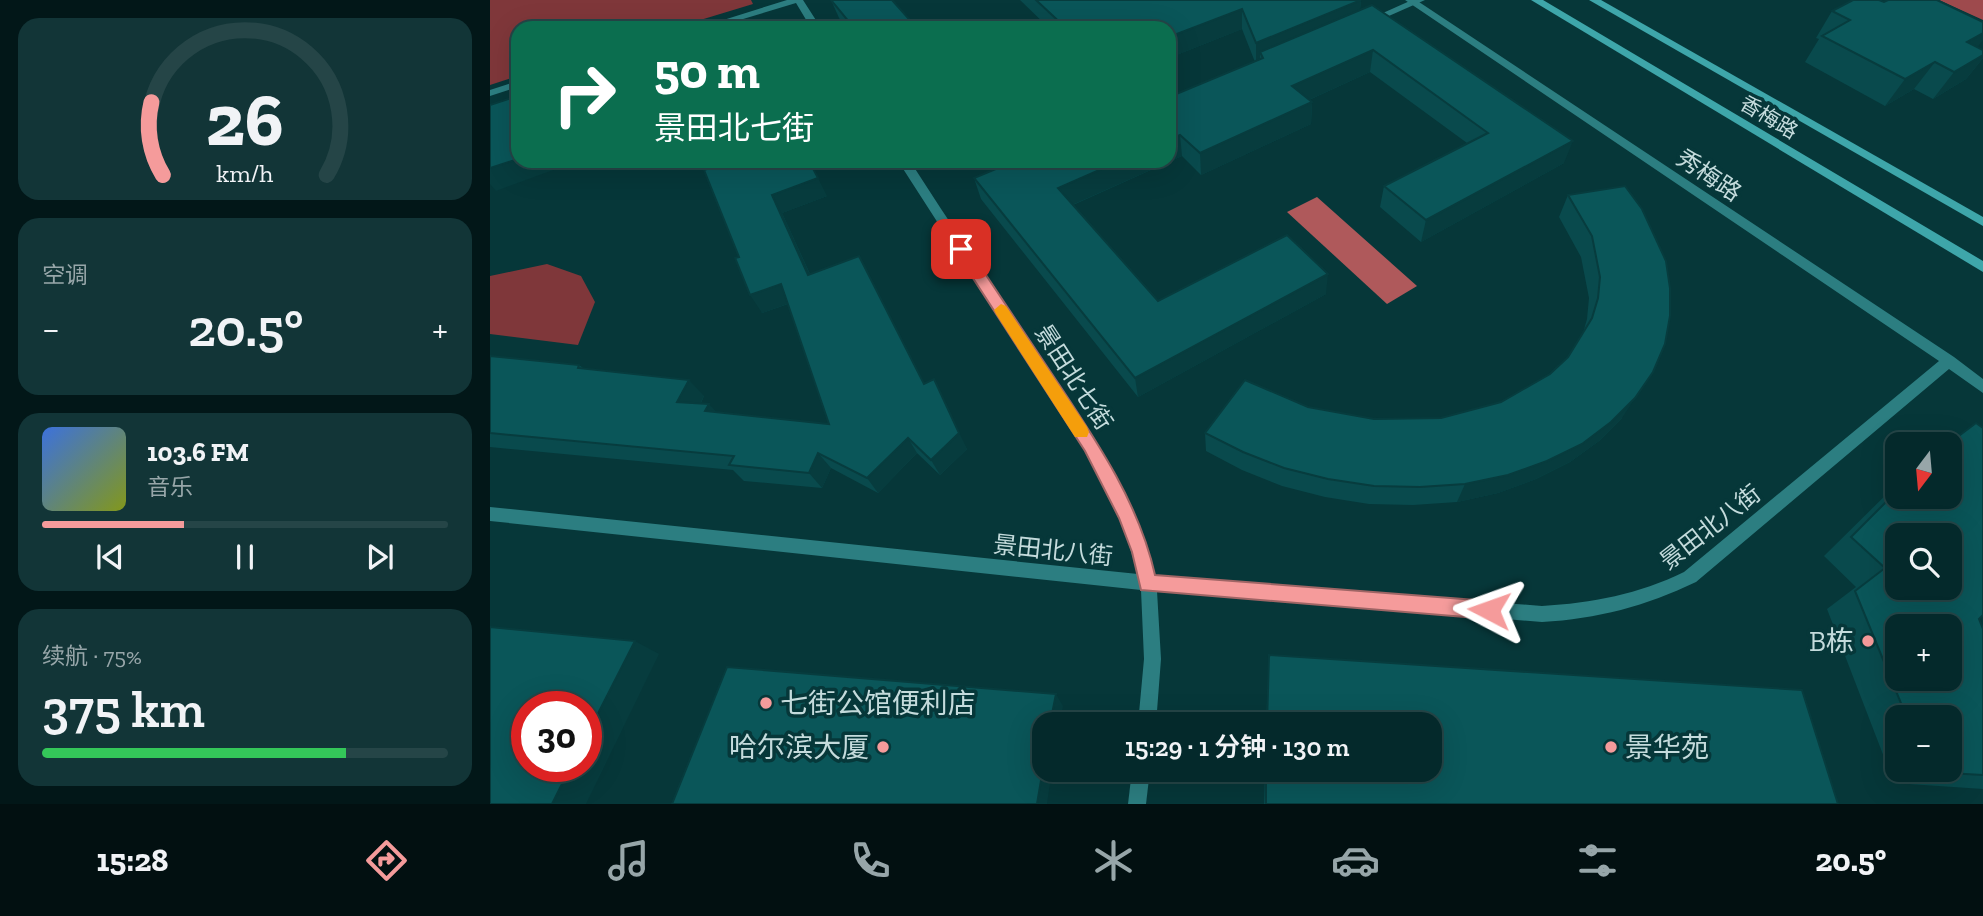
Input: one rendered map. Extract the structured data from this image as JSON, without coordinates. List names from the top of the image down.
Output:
{
  "streets": {
    "main road": ["香梅路"],
    "street": ["秀梅路", "景田北七街", "景田北八街"]
  },
  "crossings": [
    ["秀梅路", "景田北八街"],
    ["景田北七街", "景田北八街"]
  ],
  "places": [
    "B栋",
    "七街公馆便利店",
    "哈尔滨大厦",
    "景华苑"
  ],
  "north": "bottom",
  "page": {
    "turn": ["50 m", "景田北七街"],
    "tile": [
      "空调",
      ["续航 · 75%", "375 km"]
    ],
    "heat": ["−", "20.5°", "+"],
    "song": ["103.6 FM", "音乐"],
    "map_buttons": ["+", "−"],
    "limit": "30",
    "trip": "15:29 · 1 分钟 · 130 m",
    "tabs": ["15:28", "20.5°"],
    "gauge": ["26", "km/h"]
  }
}
